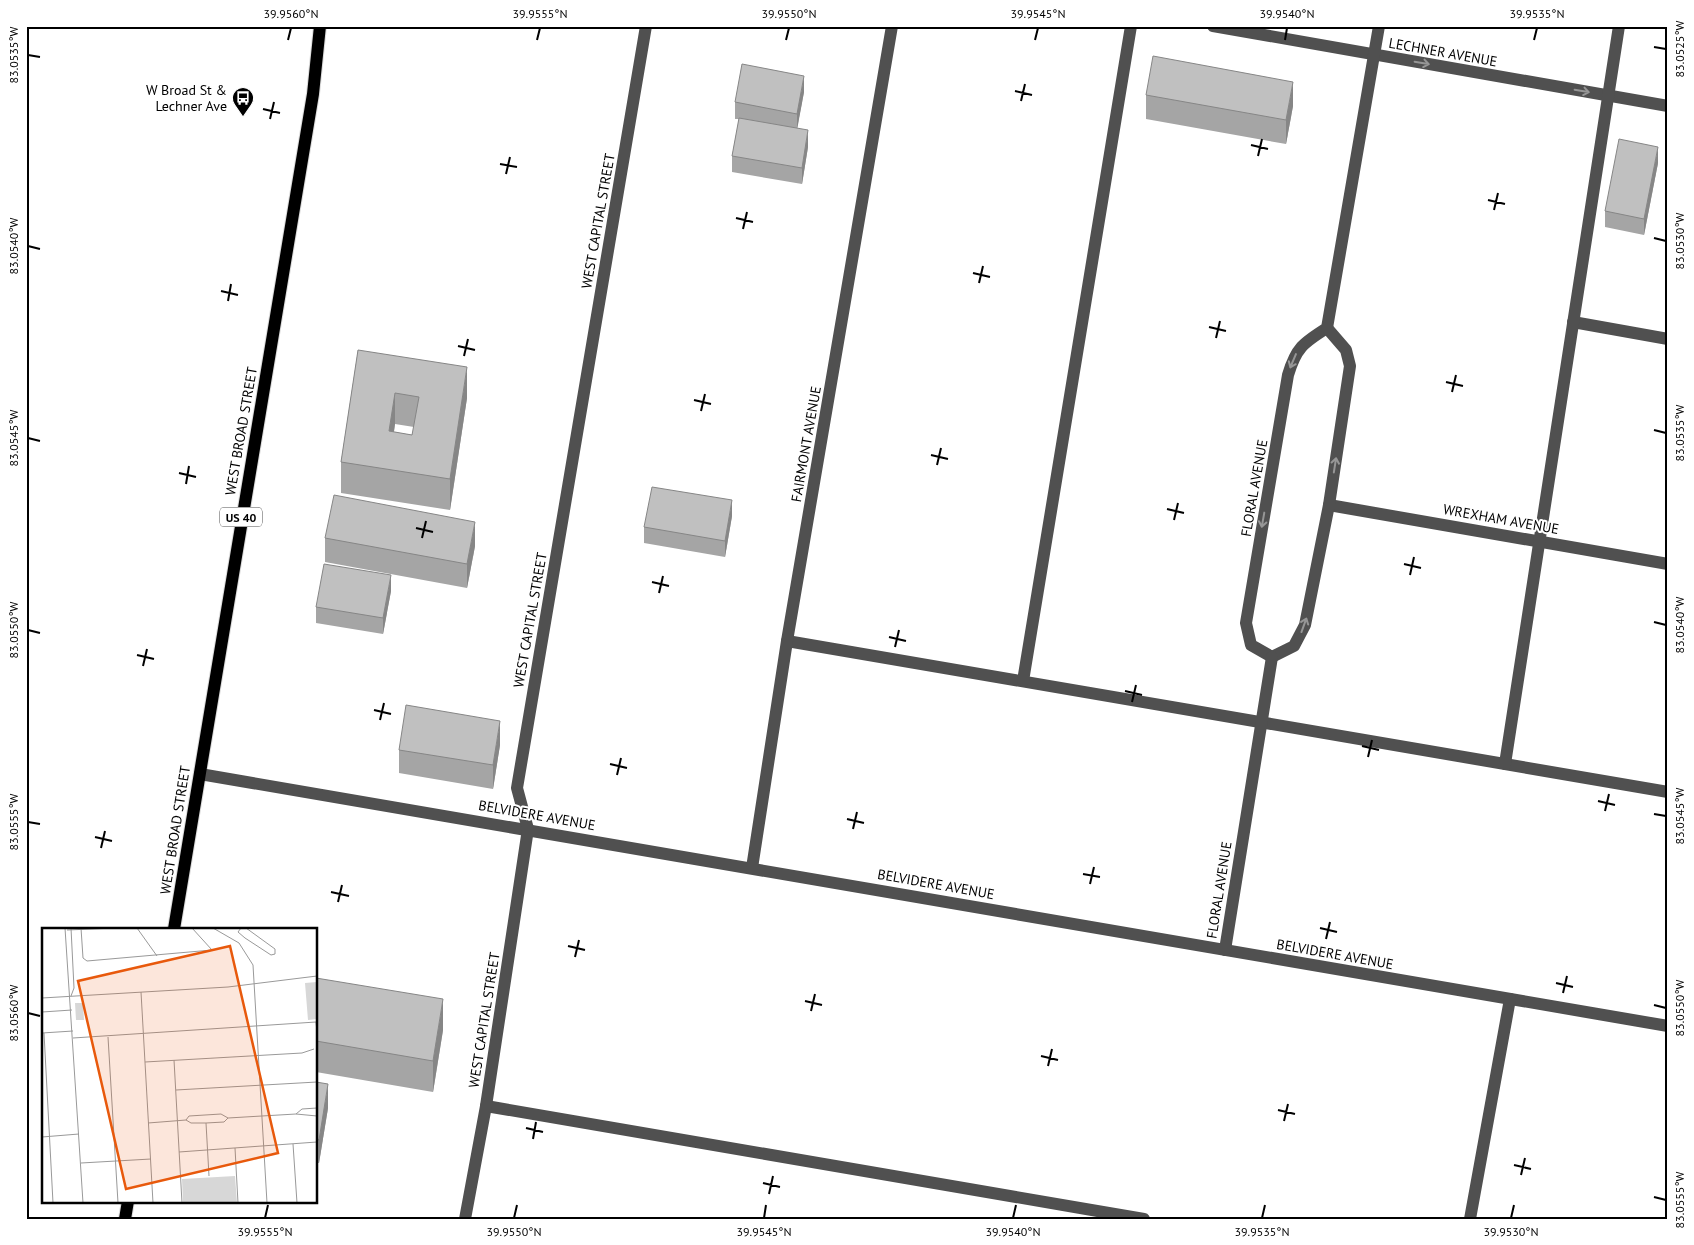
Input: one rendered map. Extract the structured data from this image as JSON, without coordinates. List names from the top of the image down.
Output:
{
  "streets": {
    "main road": ["WEST BROAD STREET", "US 40"],
    "street": [
      "LECHNER AVENUE",
      "WEST CAPITAL STREET",
      "FAIRMONT AVENUE",
      "FLORAL AVENUE",
      "WREXHAM AVENUE",
      "BELVIDERE AVENUE"
    ]
  },
  "crossings": [
    ["WEST CAPITAL STREET", "BELVIDERE AVENUE"],
    ["WEST BROAD STREET", "BELVIDERE AVENUE"],
    ["FAIRMONT AVENUE", "BELVIDERE AVENUE"],
    ["FLORAL AVENUE", "BELVIDERE AVENUE"]
  ],
  "one_way": ["LECHNER AVENUE"],
  "places": {
    "bus stop": ["W Broad St & Lechner Ave"]
  },
  "coordinates": [
    "39.9560°N",
    "39.9555°N",
    "39.9550°N",
    "39.9545°N",
    "39.9540°N",
    "39.9535°N",
    "83.0525°W",
    "83.0535°W",
    "83.0530°W",
    "83.0540°W",
    "83.0545°W",
    "83.0550°W",
    "83.0555°W",
    "83.0560°W",
    "39.9530°N"
  ]
}
